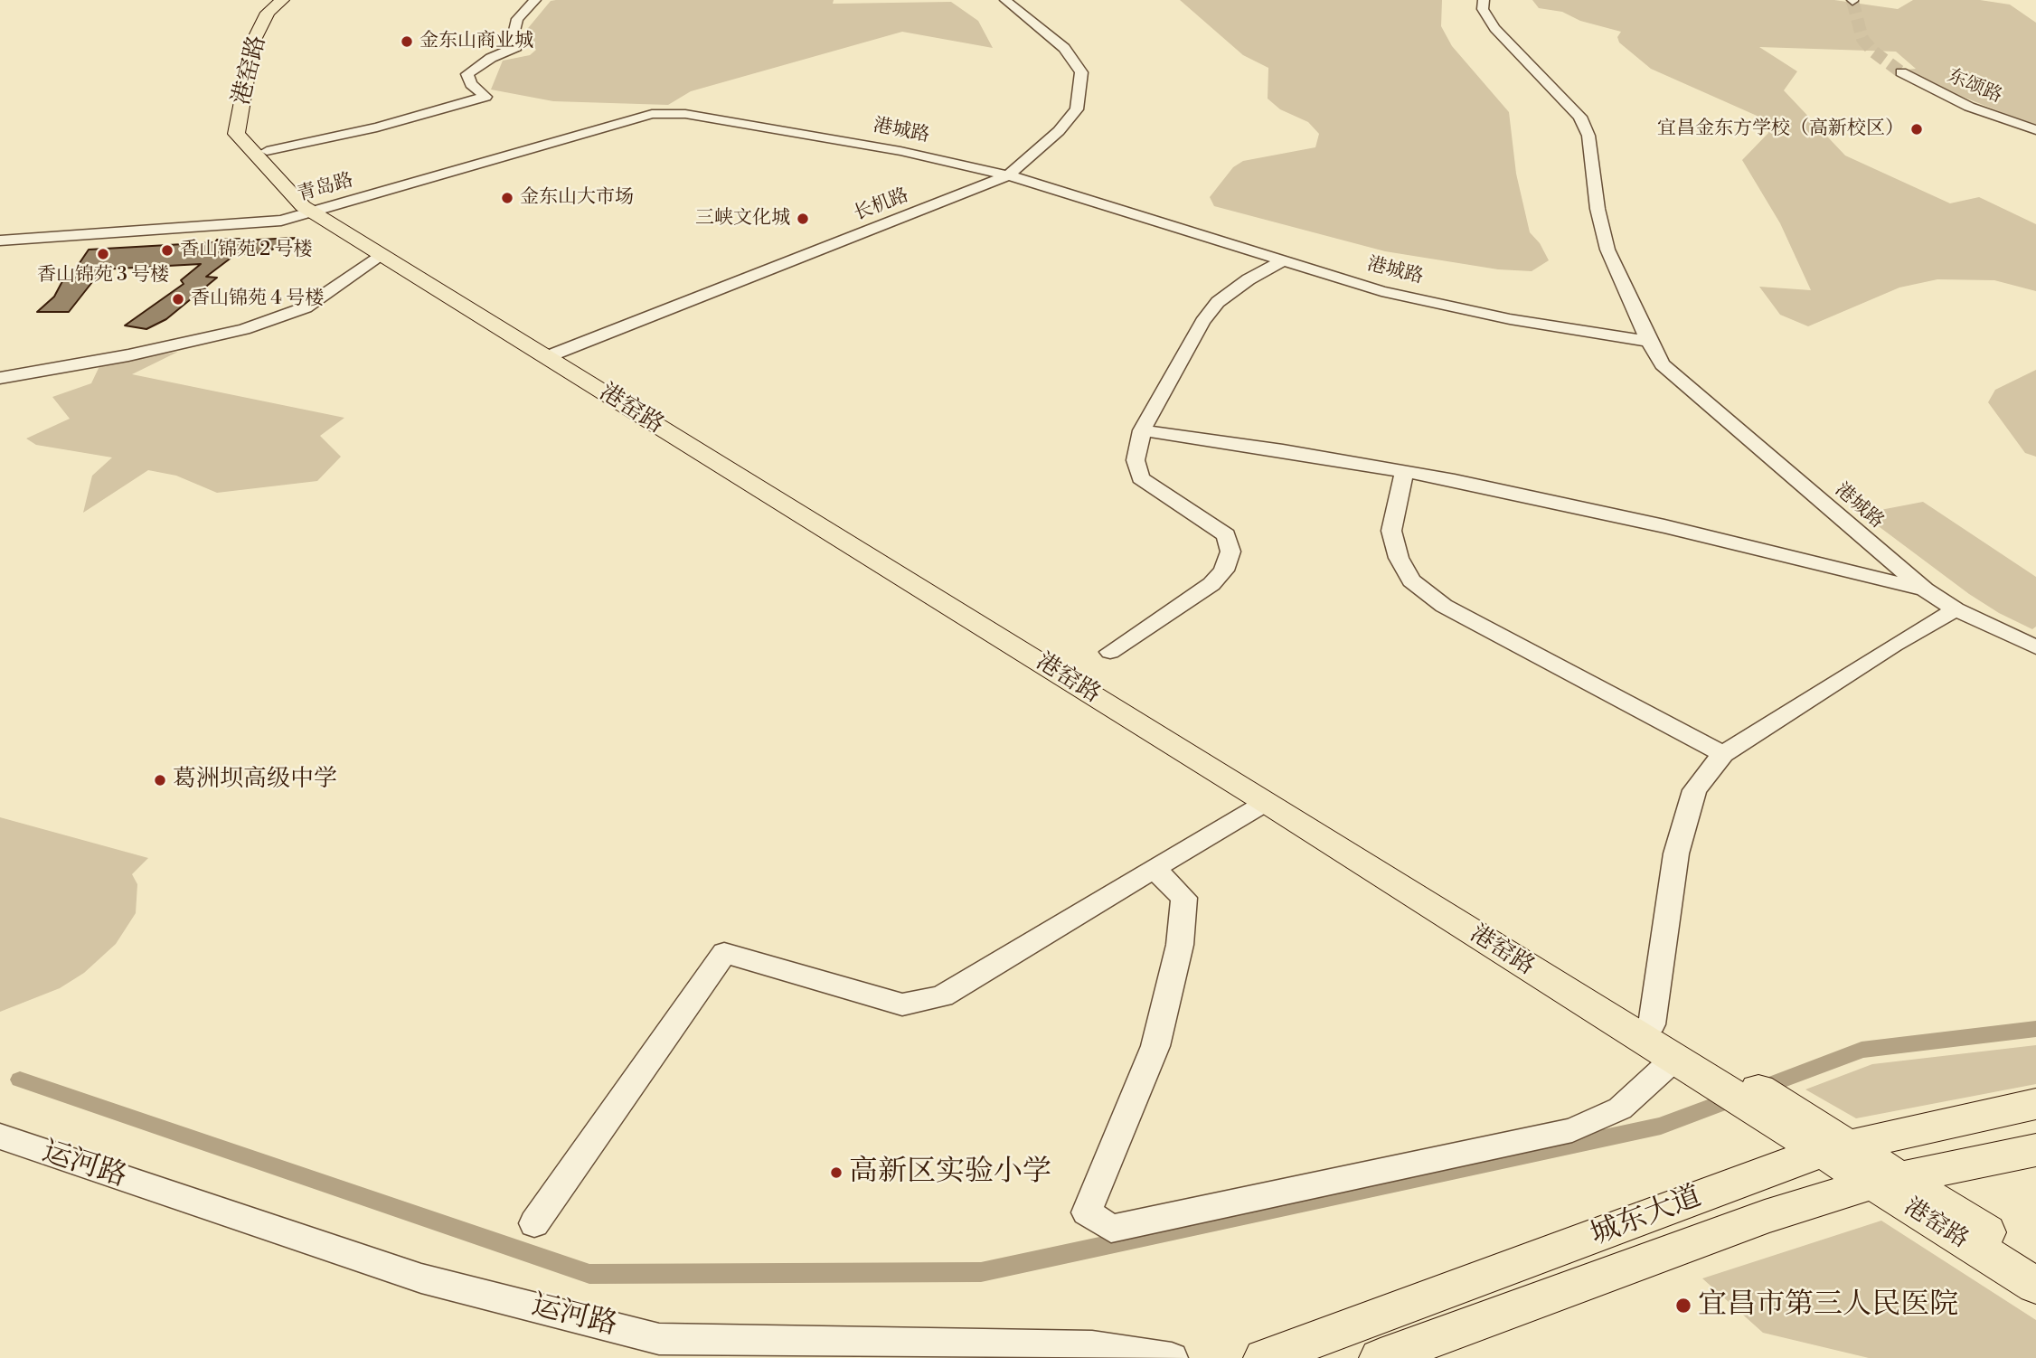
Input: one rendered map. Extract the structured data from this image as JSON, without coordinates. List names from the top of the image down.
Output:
{
  "streets": {
    "main road": ["港窑路", "城东大道"],
    "street": [
      "东颂路",
      "港城路",
      "青岛路",
      "长机路",
      "运河路"
    ]
  },
  "crossings": [
    ["港窑路", "青岛路"],
    ["港窑路", "长机路"],
    ["港窑路", "城东大道"],
    ["港城路", "青岛路"],
    ["港城路", "长机路"]
  ],
  "places": [
    "金东山商业城",
    "宜昌金东方学校（高新校区）",
    "金东山大市场",
    "三峡文化城",
    "香山锦苑 2 号楼",
    "香山锦苑 3 号楼",
    "香山锦苑 4 号楼",
    "葛洲坝高级中学",
    "高新区实验小学",
    "宜昌市第三人民医院"
  ]
}
